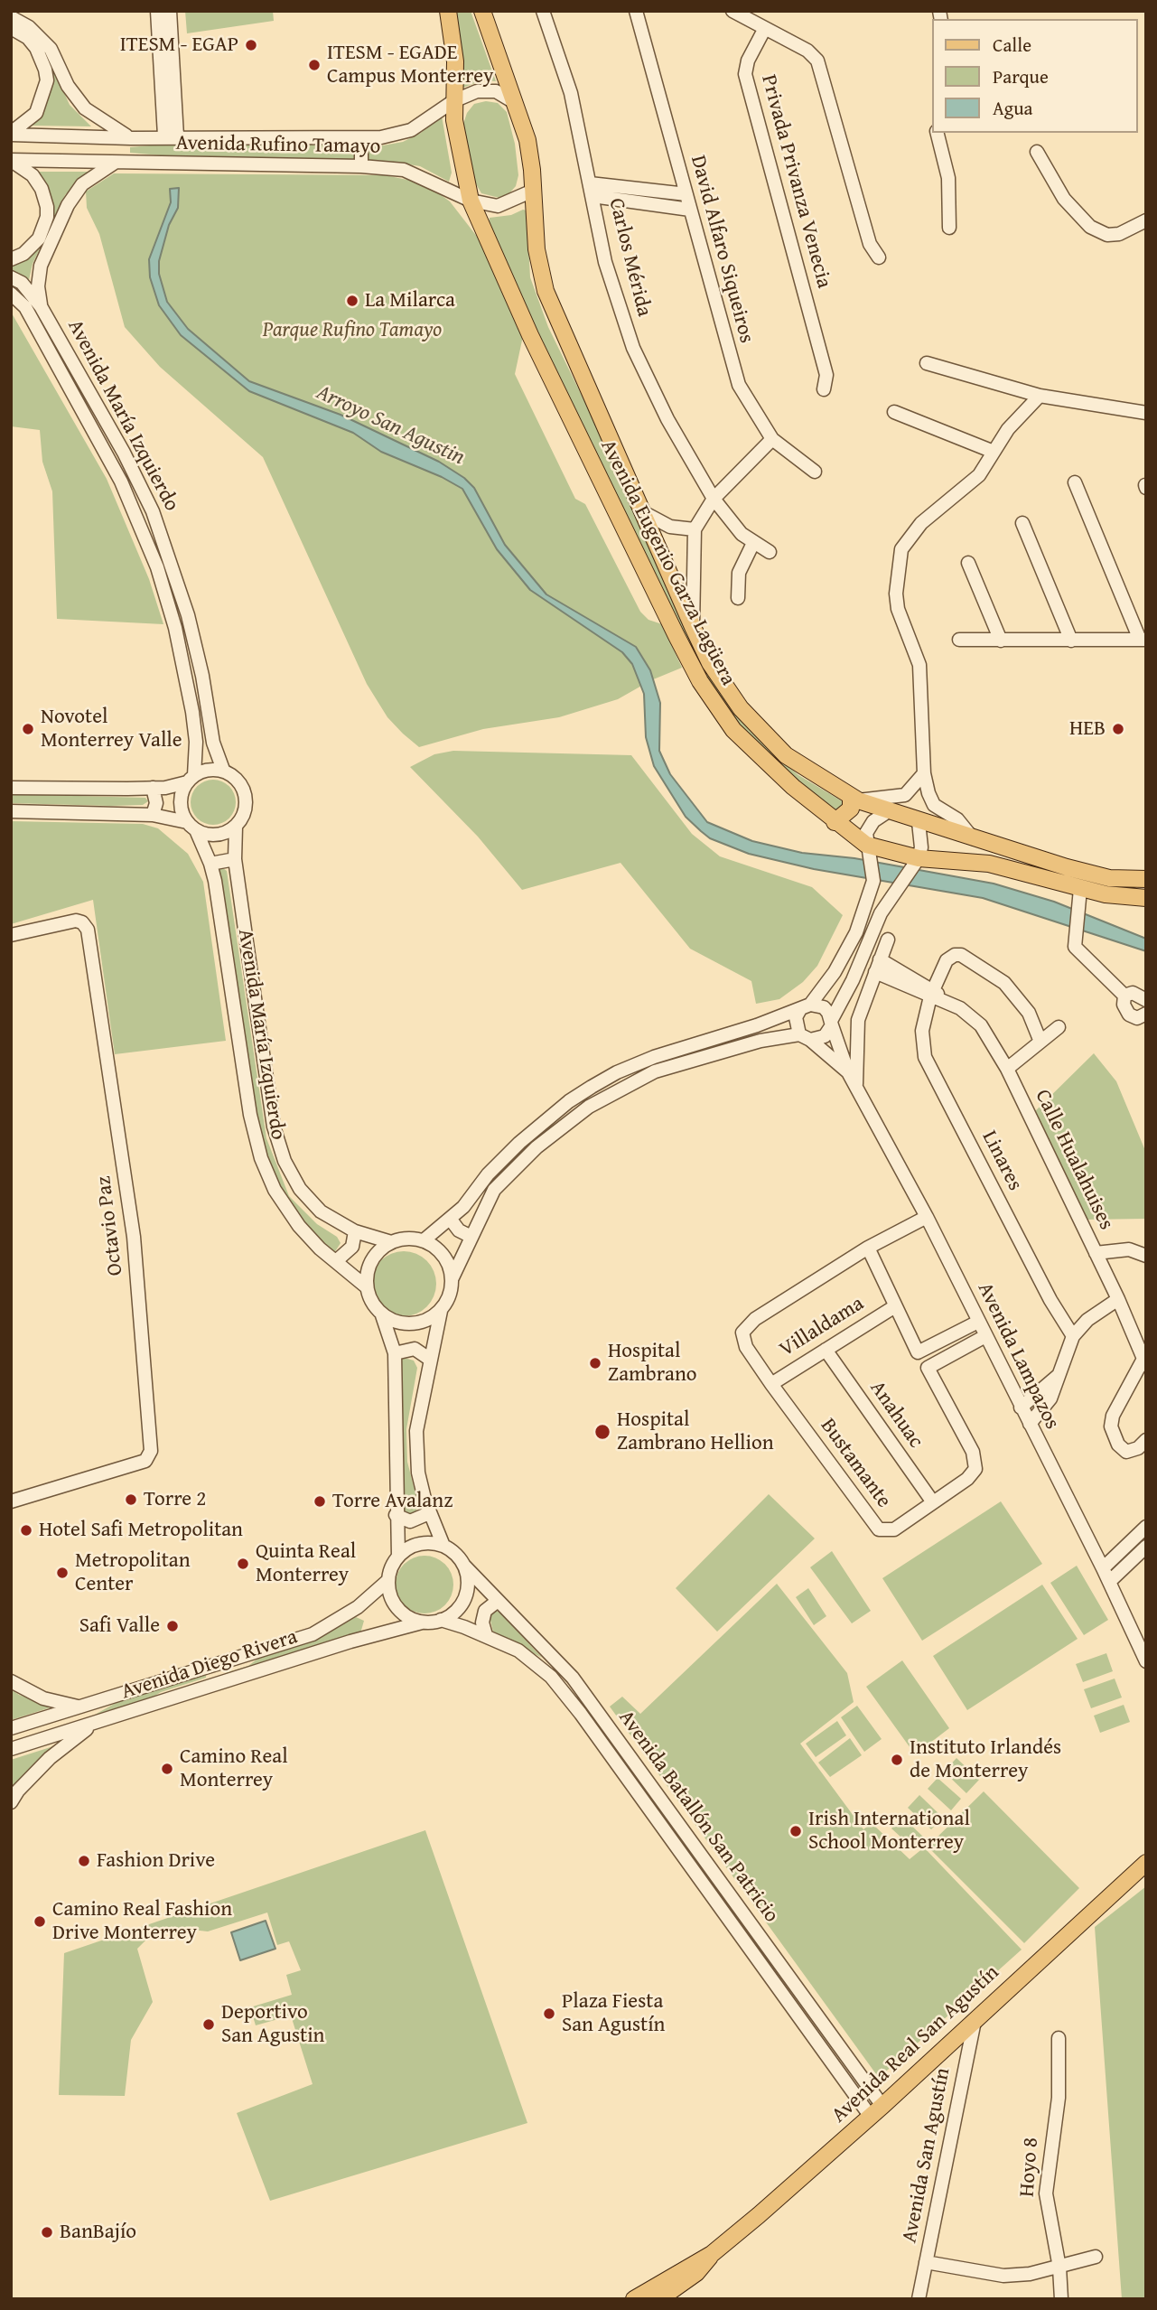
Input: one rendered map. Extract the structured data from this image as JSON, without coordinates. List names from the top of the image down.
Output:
{
  "streets": {
    "main road": ["Avenida Eugenio Garza Lagüera", "Avenida Real San Agustín"],
    "street": [
      "Avenida Rufino Tamayo",
      "Privada Privanza Venecia",
      "David Alfaro Siqueiros",
      "Carlos Mérida",
      "Avenida María Izquierdo",
      "Calle Hualahuises",
      "Linares",
      "Octavio Paz",
      "Villaldama",
      "Avenida Lampazos",
      "Anahuac",
      "Bustamante",
      "Avenida Diego Rivera",
      "Avenida Batallón San Patricio",
      "Avenida San Agustín",
      "Hoyo 8"
    ]
  },
  "crossings": [
    ["Avenida Rufino Tamayo", "Avenida Eugenio Garza Lagüera"],
    ["Calle Hualahuises", "Linares"],
    ["Villaldama", "Anahuac"],
    ["Villaldama", "Bustamante"],
    ["Avenida Lampazos", "Bustamante"],
    ["Anahuac", "Bustamante"],
    ["Avenida Diego Rivera", "Avenida Batallón San Patricio"],
    ["Avenida Batallón San Patricio", "Avenida Real San Agustín"],
    ["Avenida Real San Agustín", "Avenida San Agustín"]
  ],
  "water": ["Arroyo San Agustin"],
  "parks": ["Parque Rufino Tamayo"],
  "places": [
    "ITESM - EGAP",
    "ITESM - EGADE Campus Monterrey",
    "La Milarca",
    "Novotel Monterrey Valle",
    "HEB",
    "Hospital Zambrano",
    "Hospital Zambrano Hellion",
    "Torre 2",
    "Torre Avalanz",
    "Hotel Safi Metropolitan",
    "Quinta Real Monterrey",
    "Metropolitan Center",
    "Safi Valle",
    "Instituto Irlandés de Monterrey",
    "Camino Real Monterrey",
    "Irish International School Monterrey",
    "Fashion Drive",
    "Camino Real Fashion Drive Monterrey",
    "Plaza Fiesta San Agustín",
    "Deportivo San Agustin",
    "BanBajío"
  ],
  "legend": ["Calle", "Parque", "Agua"]
}
